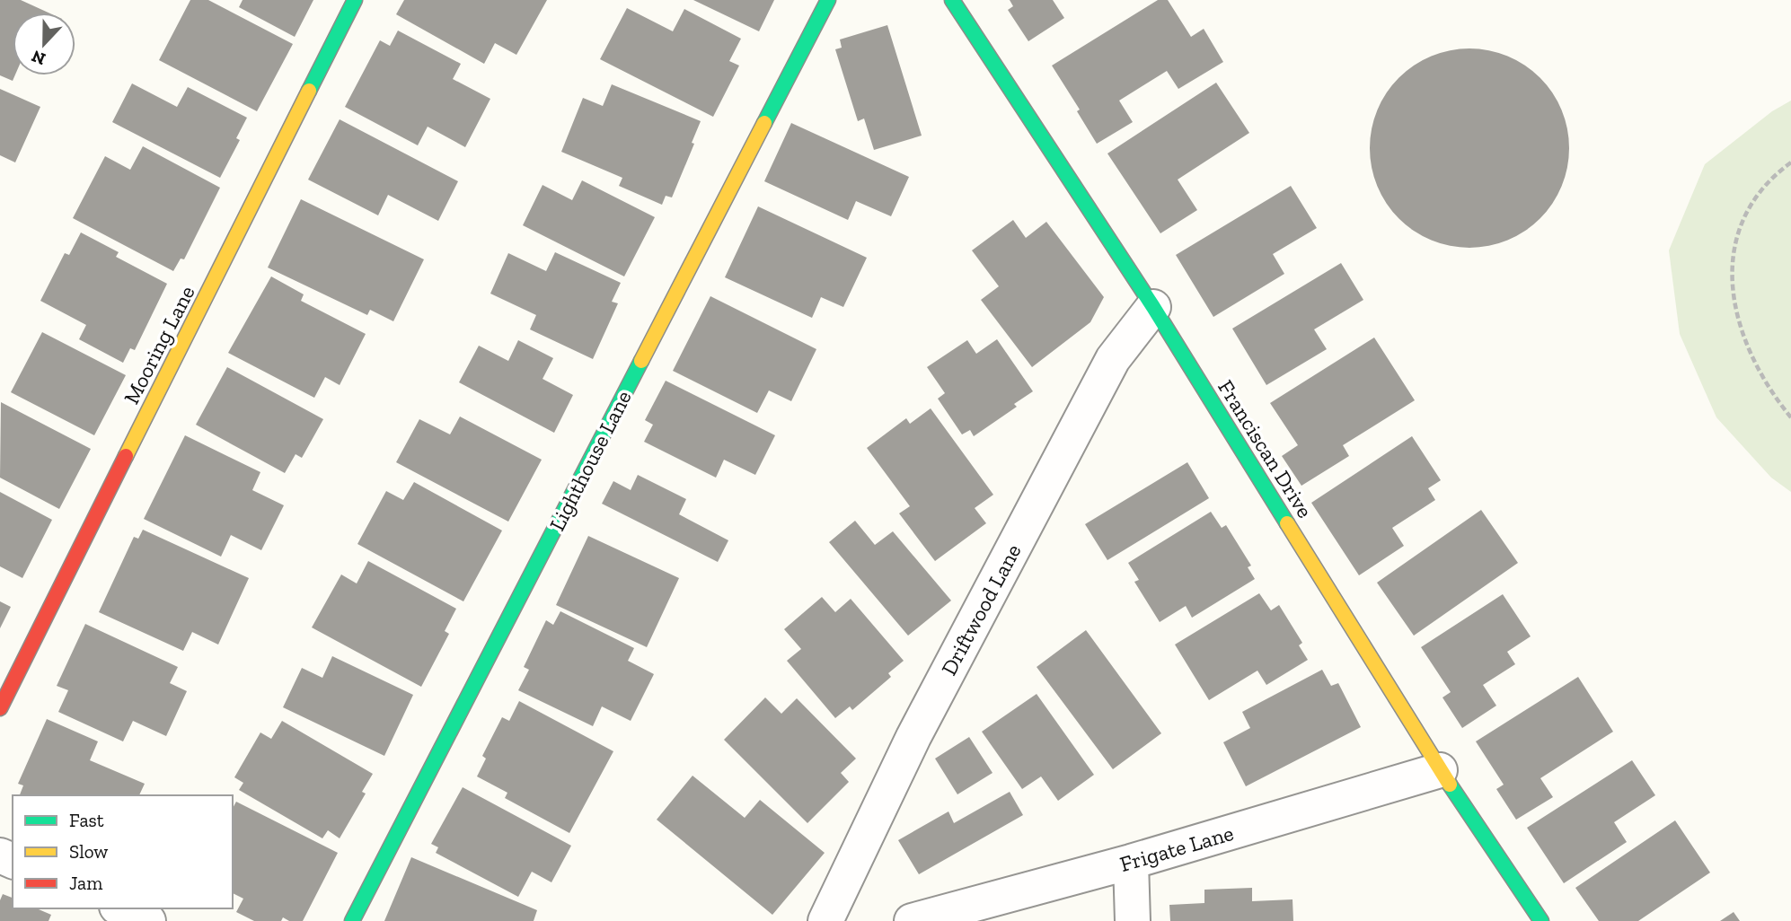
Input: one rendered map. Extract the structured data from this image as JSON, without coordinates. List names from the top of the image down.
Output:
{
  "streets": {
    "street": [
      "Mooring Lane",
      "Franciscan Drive",
      "Lighthouse Lane",
      "Driftwood Lane",
      "Frigate Lane"
    ]
  },
  "crossings": [
    ["Franciscan Drive", "Driftwood Lane"],
    ["Franciscan Drive", "Frigate Lane"]
  ],
  "legend": ["Fast", "Slow", "Jam"],
  "north": "bottom"
}
